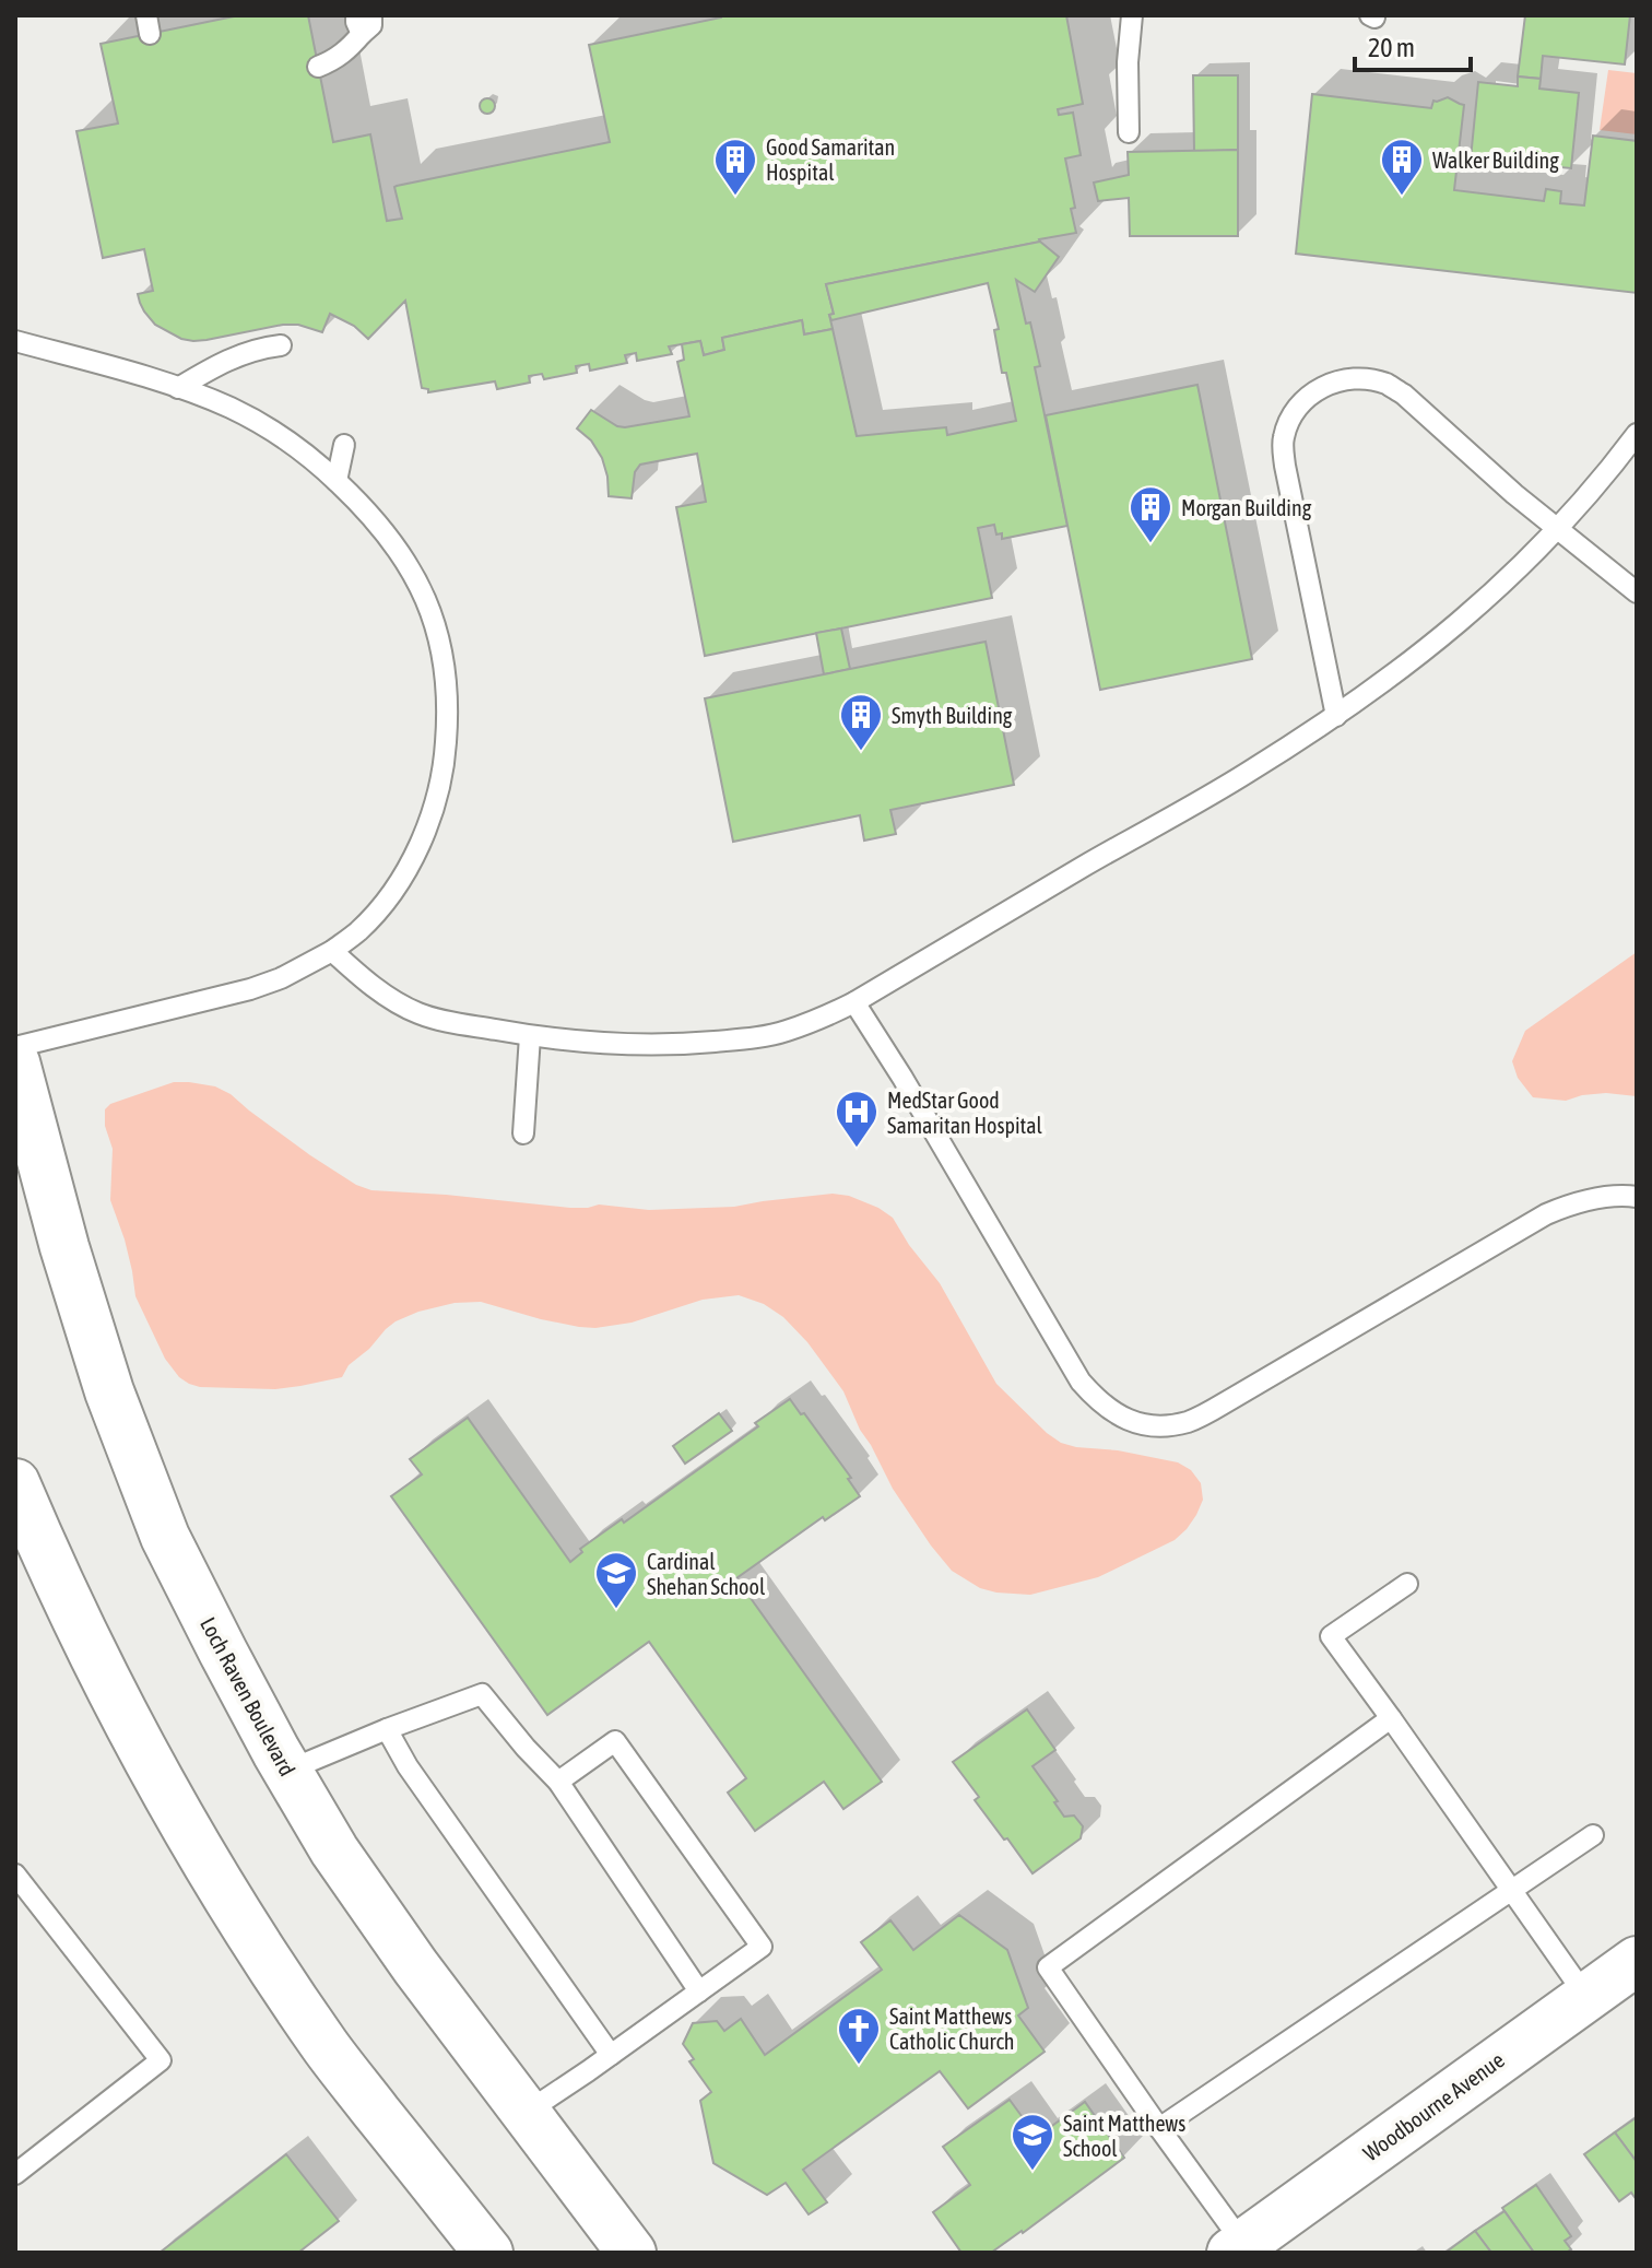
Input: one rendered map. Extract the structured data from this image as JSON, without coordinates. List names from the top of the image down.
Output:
{
  "streets": {
    "main road": ["Loch Raven Boulevard", "Woodbourne Avenue"]
  },
  "places": {
    "building": [
      "Good Samaritan Hospital",
      "Walker Building",
      "Morgan Building",
      "Smyth Building"
    ],
    "hospital": ["MedStar Good Samaritan Hospital"],
    "school or university": ["Cardinal Shehan School", "Saint Matthews School"],
    "church": ["Saint Matthews Catholic Church"]
  },
  "scale_bar": "20 m"
}
